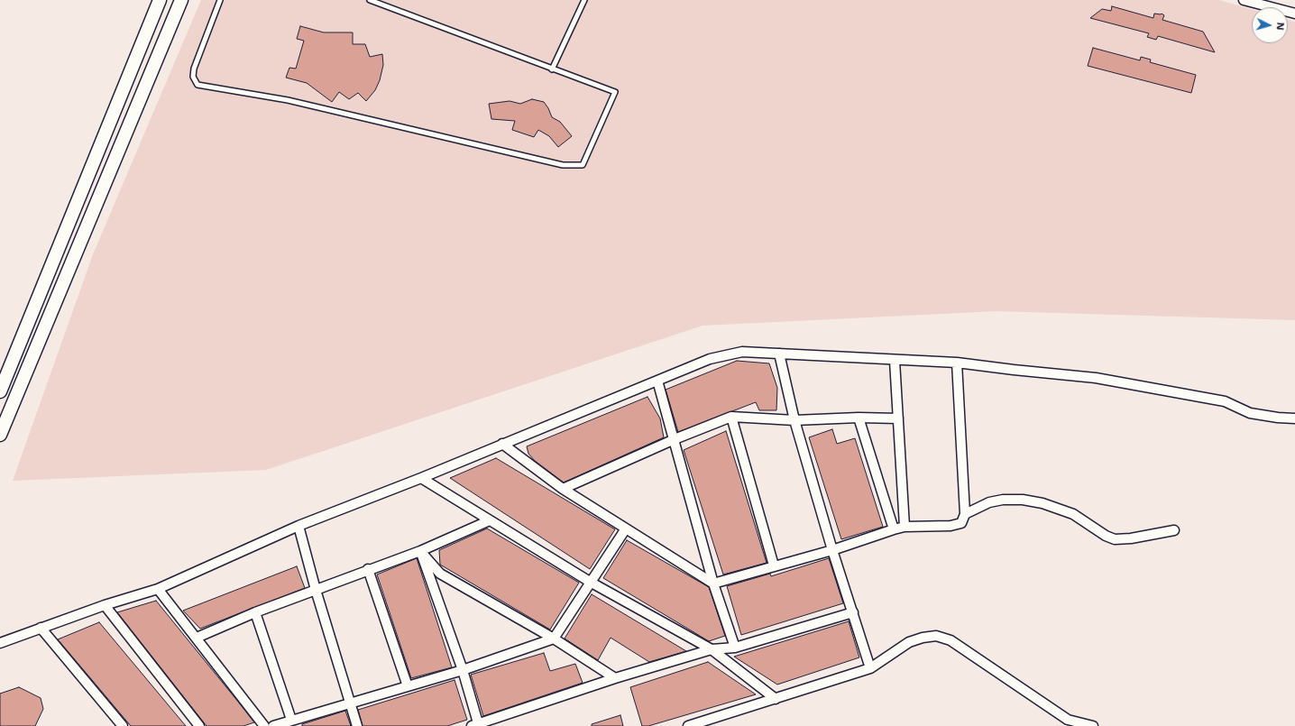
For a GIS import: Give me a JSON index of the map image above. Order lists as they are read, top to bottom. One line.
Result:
{"north":"right"}
